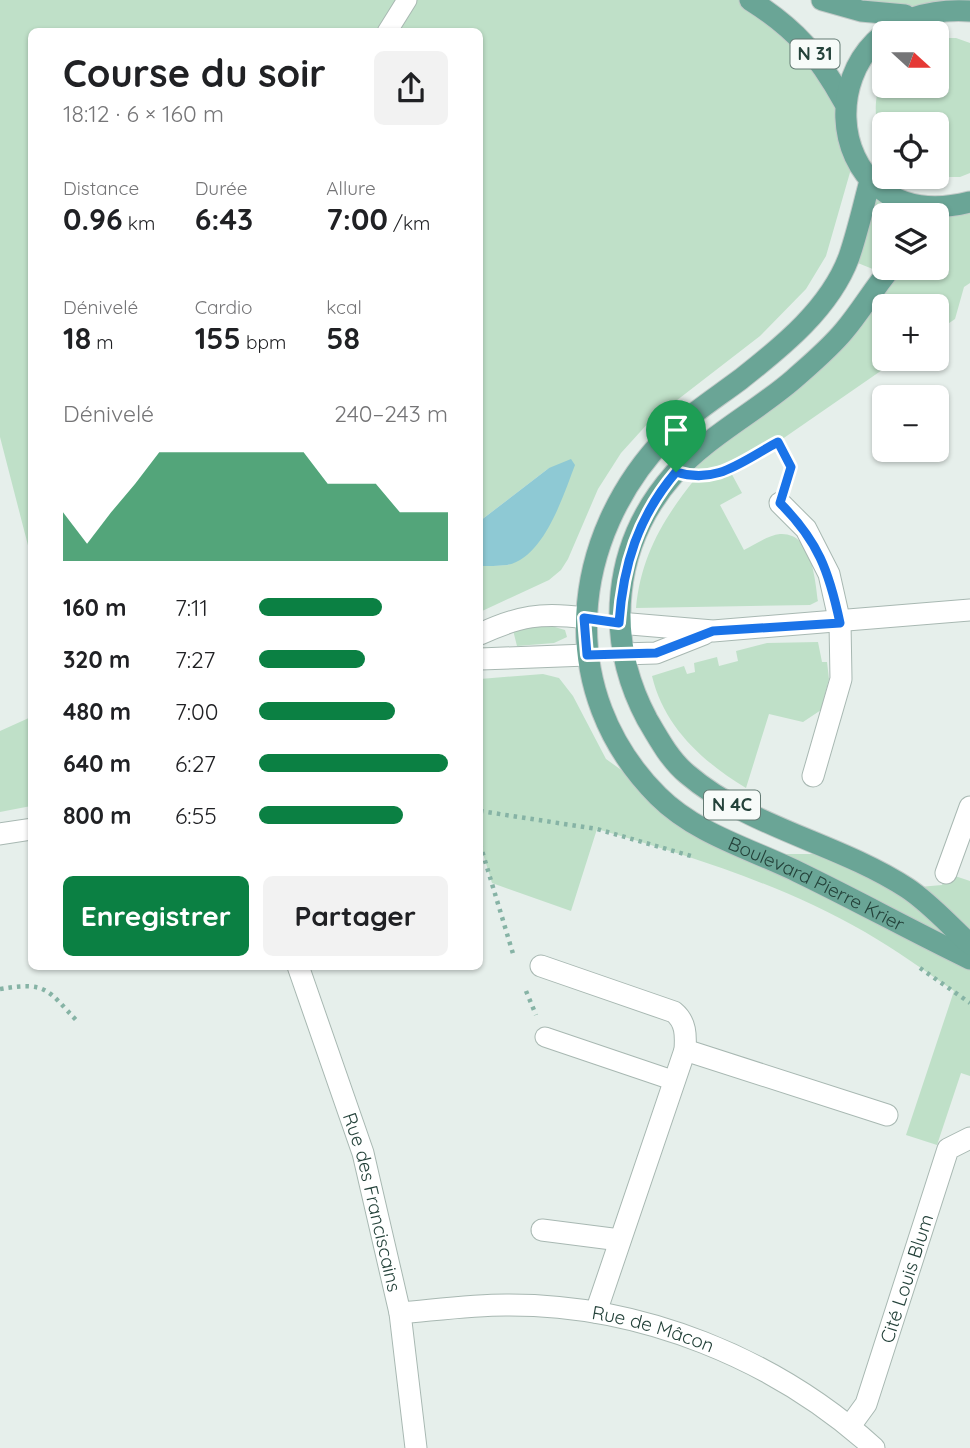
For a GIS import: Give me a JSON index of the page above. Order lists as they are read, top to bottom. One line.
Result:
{"streets":{"main road":["N 31","N 4C","Boulevard Pierre Krier"],"street":["Rue des Franciscains","Cité Louis Blum","Rue de Mâcon"]},"crossings":[["Rue des Franciscains","Rue de Mâcon"],["Cité Louis Blum","Rue de Mâcon"]],"north":"right","page":{"map_buttons":["+","−"],"heading":["Course du soir","18:12 · 6 × 160 m"],"stats":[["Distance","0.96 km"],["Durée","6:43"],["Allure","7:00 /km"],["Dénivelé","18 m"],["Cardio","155 bpm"],["kcal","58"]],"chart":["Dénivelé","240–243 m"],"list":[{"name":"160 m","note":"7:11"},{"name":"320 m","note":"7:27"},{"name":"480 m","note":"7:00"},{"name":"640 m","note":"6:27"},{"name":"800 m","note":"6:55"}],"buttons":["Enregistrer","Partager"]}}
